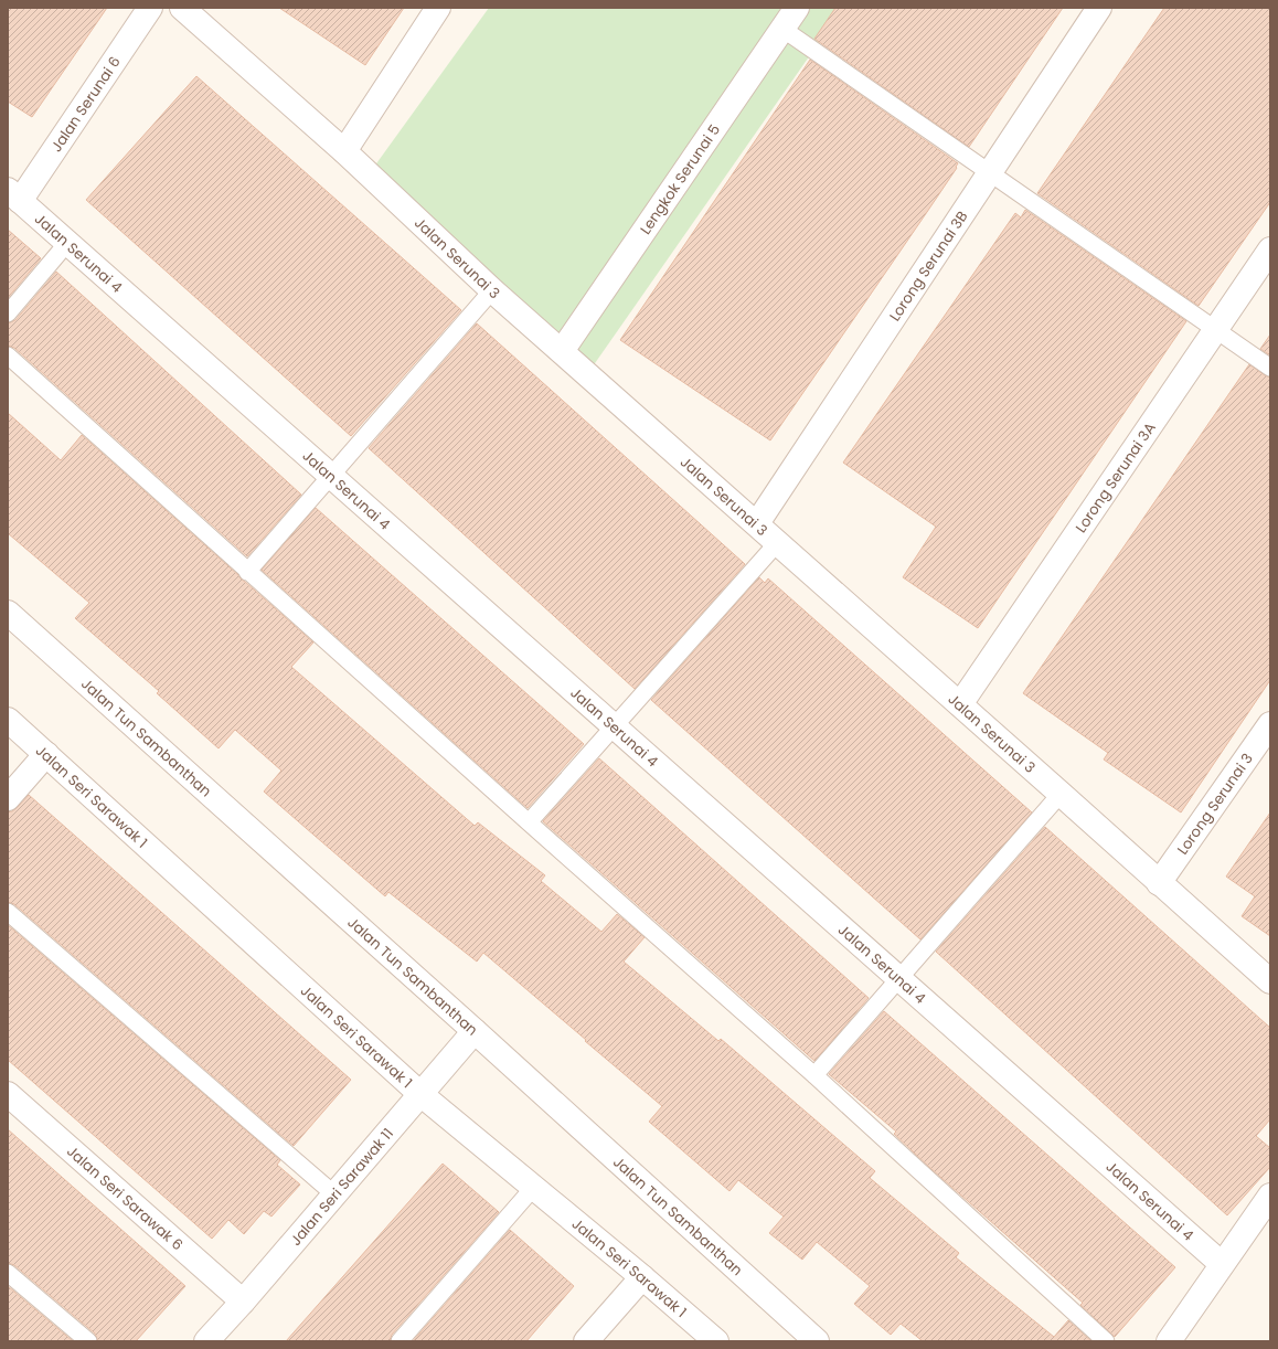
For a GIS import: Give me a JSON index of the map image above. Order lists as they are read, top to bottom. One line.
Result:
{"streets":{"street":["Jalan Serunai 6","Lengkok Serunai 5","Jalan Serunai 4","Jalan Serunai 3","Lorong Serunai 3B","Lorong Serunai 3A","Jalan Tun Sambanthan","Jalan Seri Sarawak 1","Lorong Serunai 3","Jalan Seri Sarawak 11","Jalan Seri Sarawak 6"]},"crossings":[["Jalan Serunai 6","Jalan Serunai 4"],["Lengkok Serunai 5","Jalan Serunai 3"],["Jalan Serunai 3","Lorong Serunai 3B"],["Jalan Serunai 3","Lorong Serunai 3A"],["Jalan Serunai 3","Lorong Serunai 3"],["Jalan Tun Sambanthan","Jalan Seri Sarawak 11"],["Jalan Seri Sarawak 1","Jalan Seri Sarawak 11"],["Jalan Seri Sarawak 11","Jalan Seri Sarawak 6"]]}
